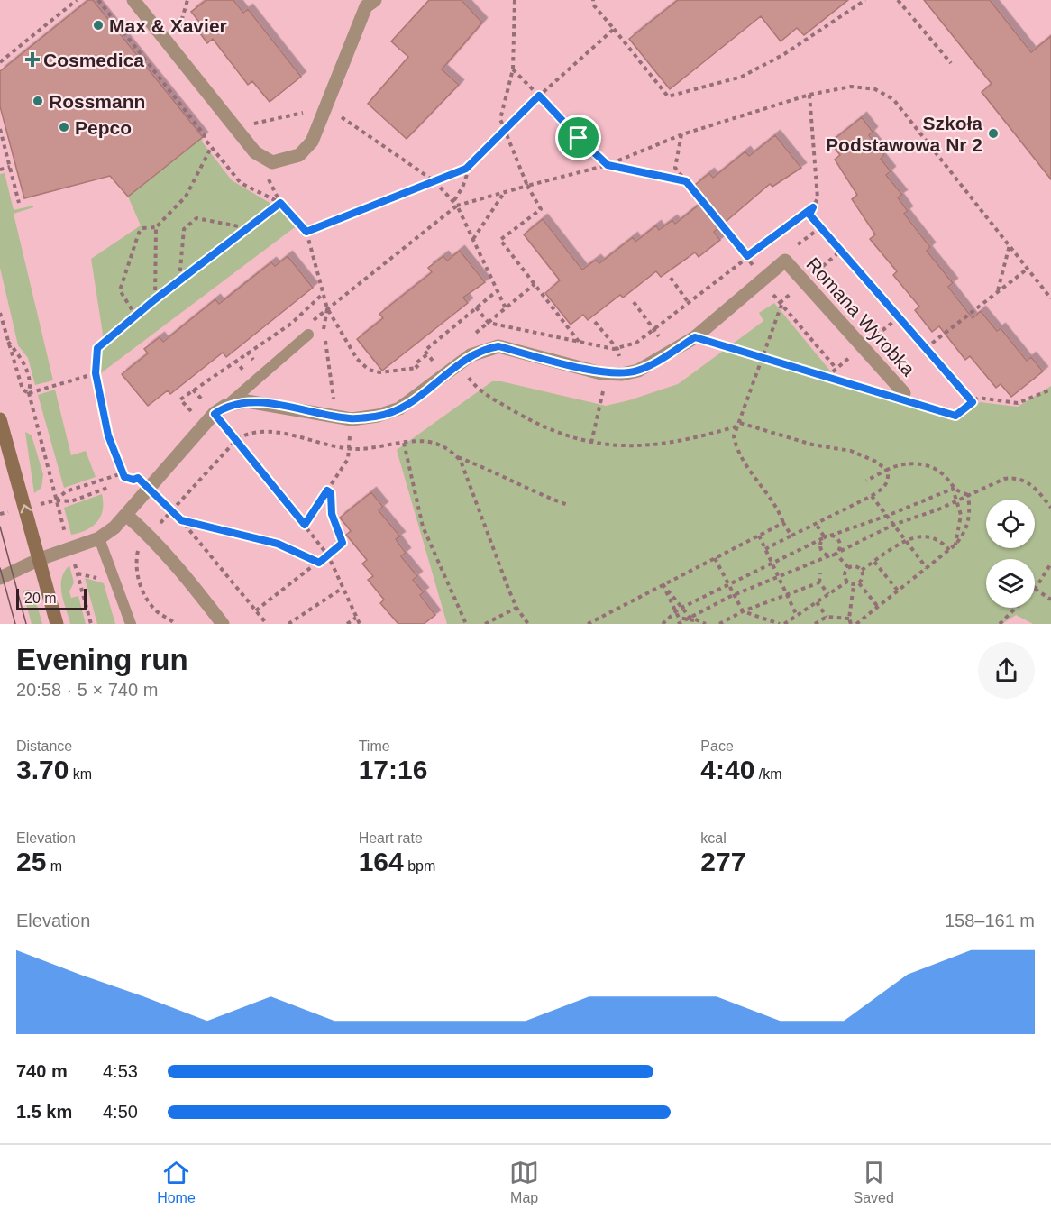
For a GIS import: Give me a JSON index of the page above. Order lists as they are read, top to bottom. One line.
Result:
{"streets":{"street":["Romana Wyrobka"]},"places":{"other":["Max & Xavier","Rossmann","Pepco","Szkoła Podstawowa Nr 2"],"health":["Cosmedica"]},"scale_bar":"20 m","page":{"scale":"20 m","heading":["Evening run","20:58 · 5 × 740 m"],"stats":[["Distance","3.70 km"],["Time","17:16"],["Pace","4:40 /km"],["Elevation","25 m"],["Heart rate","164 bpm"],["kcal","277"]],"chart":["Elevation","158–161 m"],"list":[{"name":"740 m","note":"4:53"},{"name":"1.5 km","note":"4:50"}],"tabs":["Home","Map","Saved"]}}
